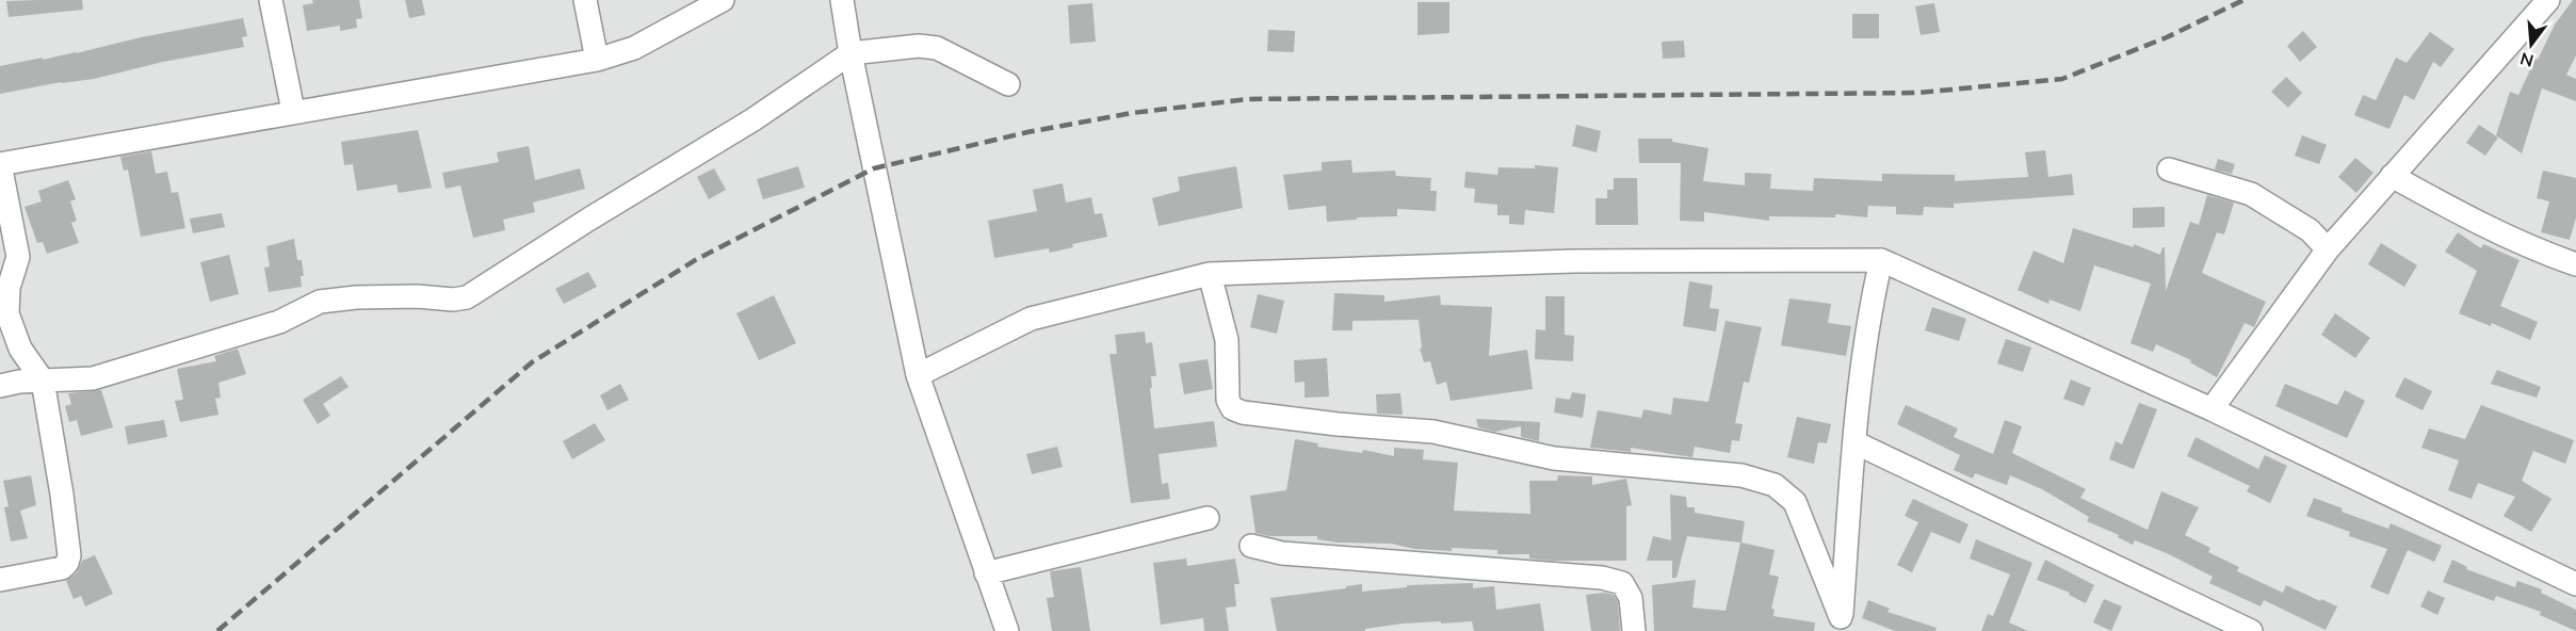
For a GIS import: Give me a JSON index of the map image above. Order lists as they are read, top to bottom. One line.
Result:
{"north":"bottom"}
